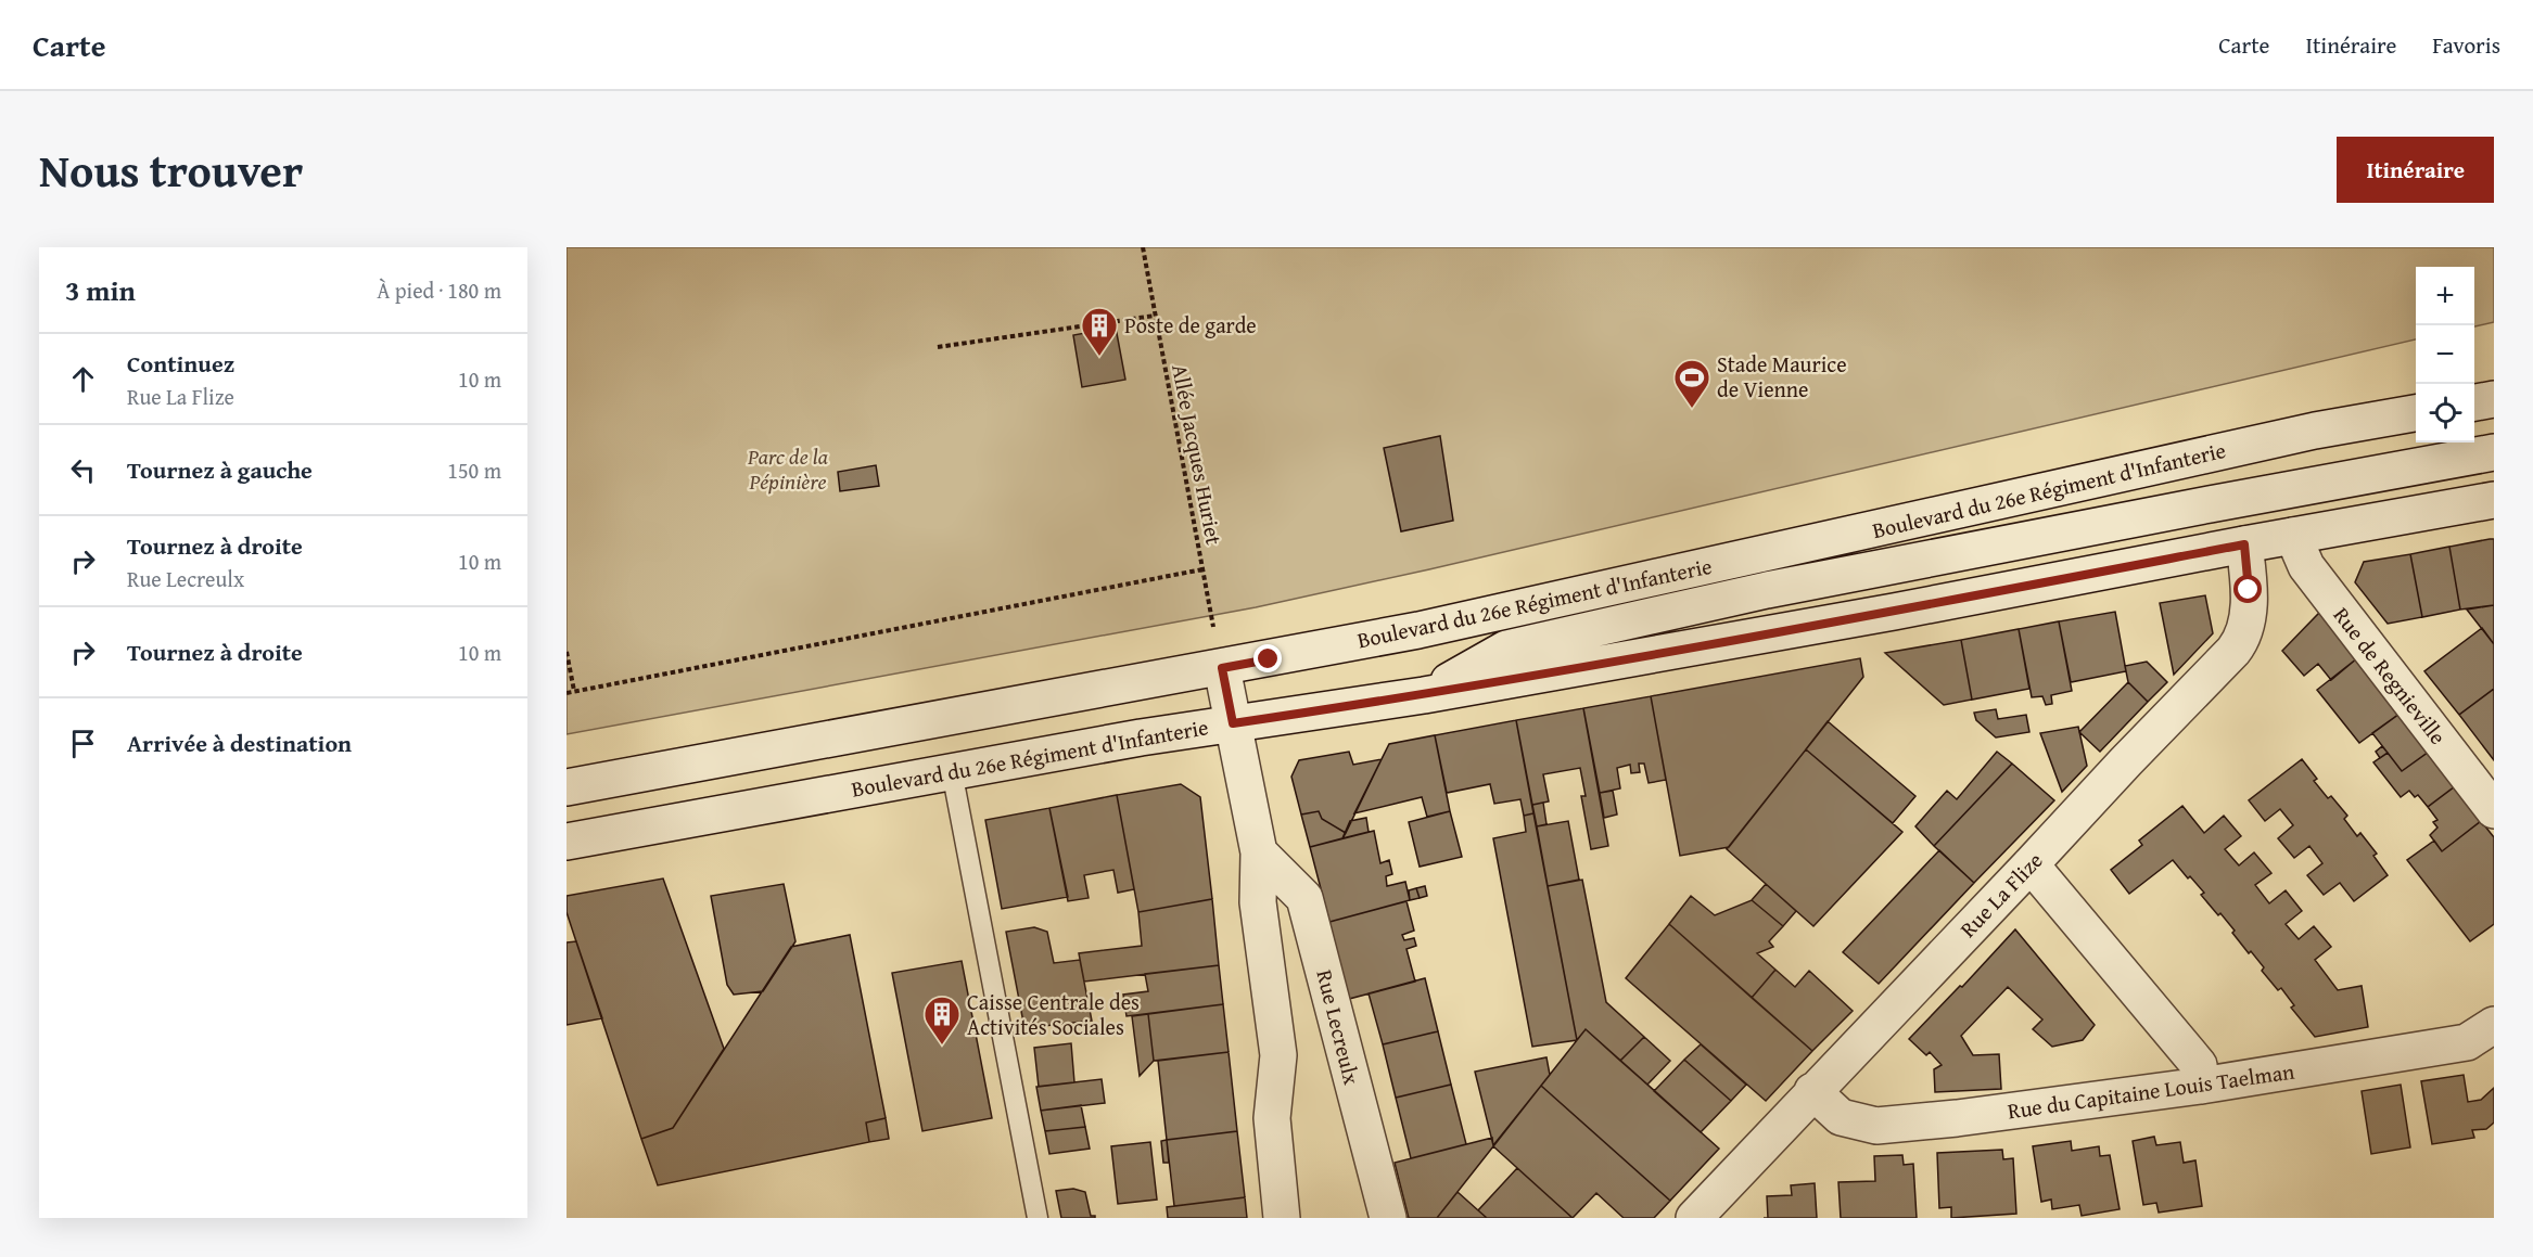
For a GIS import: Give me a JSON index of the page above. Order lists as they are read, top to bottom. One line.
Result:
{"streets":{"main road":["Boulevard du 26e Régiment d'Infanterie","Rue de Regnieville","Rue La Flize","Rue Lecreulx","Rue du Capitaine Louis Taelman"],"path":["Allée Jacques Huriet"]},"crossings":[["Allée Jacques Huriet","Boulevard du 26e Régiment d'Infanterie"],["Boulevard du 26e Régiment d'Infanterie","Rue de Regnieville"],["Boulevard du 26e Régiment d'Infanterie","Rue La Flize"],["Rue La Flize","Rue du Capitaine Louis Taelman"]],"parks":["Parc de la Pépinière"],"places":{"building":["Poste de garde","Caisse Centrale des Activités Sociales"],"sports":["Stade Maurice de Vienne"]},"page":{"header":"Carte","nav":["Carte","Itinéraire","Favoris"],"title":"Nous trouver","buttons":"Itinéraire","heading":["3 min","À pied · 180 m"],"map_buttons":["+","−"],"list":[["Continuez","Rue La Flize","10 m"],["Tournez à gauche","150 m"],["Tournez à droite","Rue Lecreulx","10 m"],["Tournez à droite","10 m"],"Arrivée à destination"]}}
